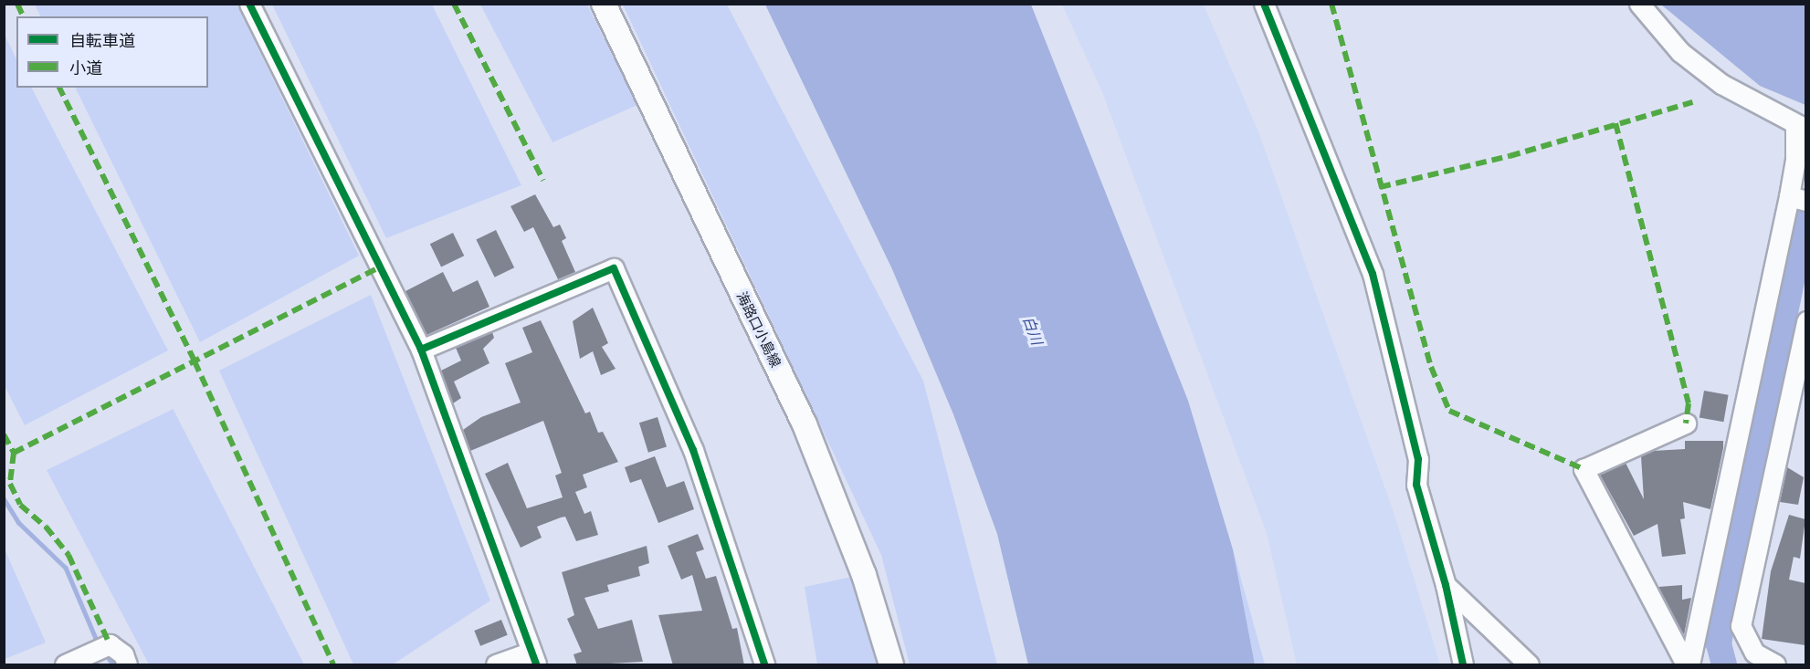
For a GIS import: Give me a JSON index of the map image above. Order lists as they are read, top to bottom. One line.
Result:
{"streets":{"main road":["海路口小島線"]},"water":["白川"],"legend":["自転車道","小道"]}
